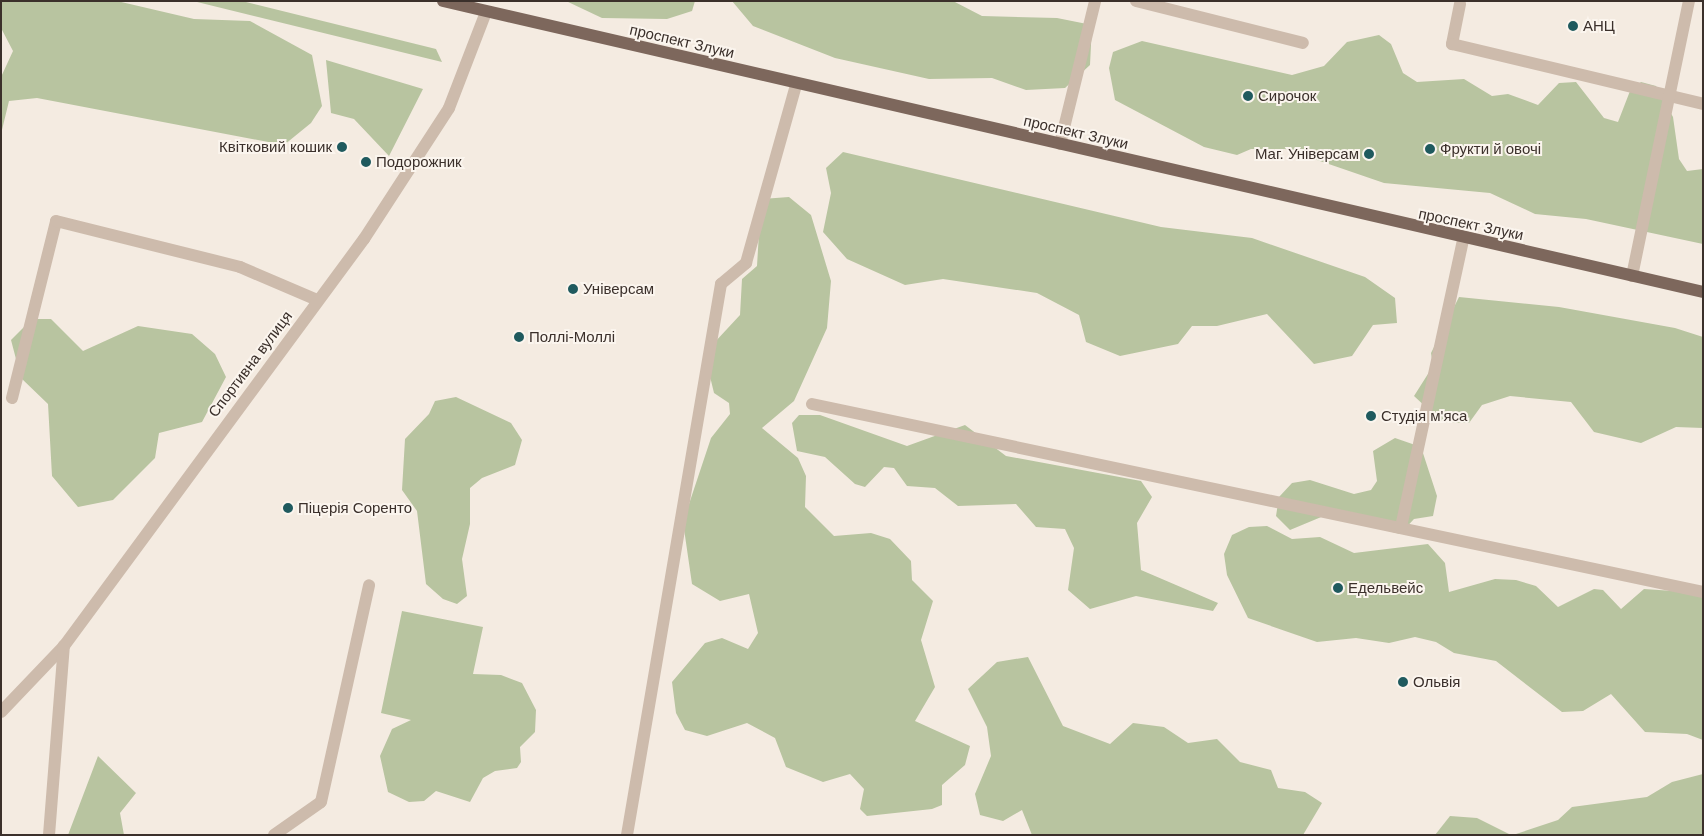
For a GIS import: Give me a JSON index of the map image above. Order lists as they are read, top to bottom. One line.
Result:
{"streets":{"main road":["проспект Злуки"],"street":["Спортивна вулиця"]},"crossings":[["проспект Злуки","Спортивна вулиця"]],"places":["АНЦ","Сирочок","Квітковий кошик","Фрукти й овочі","Маг. Універсам","Подорожник","Універсам","Поллі-Моллі","Студія м'яса","Піцерія Соренто","Едельвейс","Ольвія"]}
